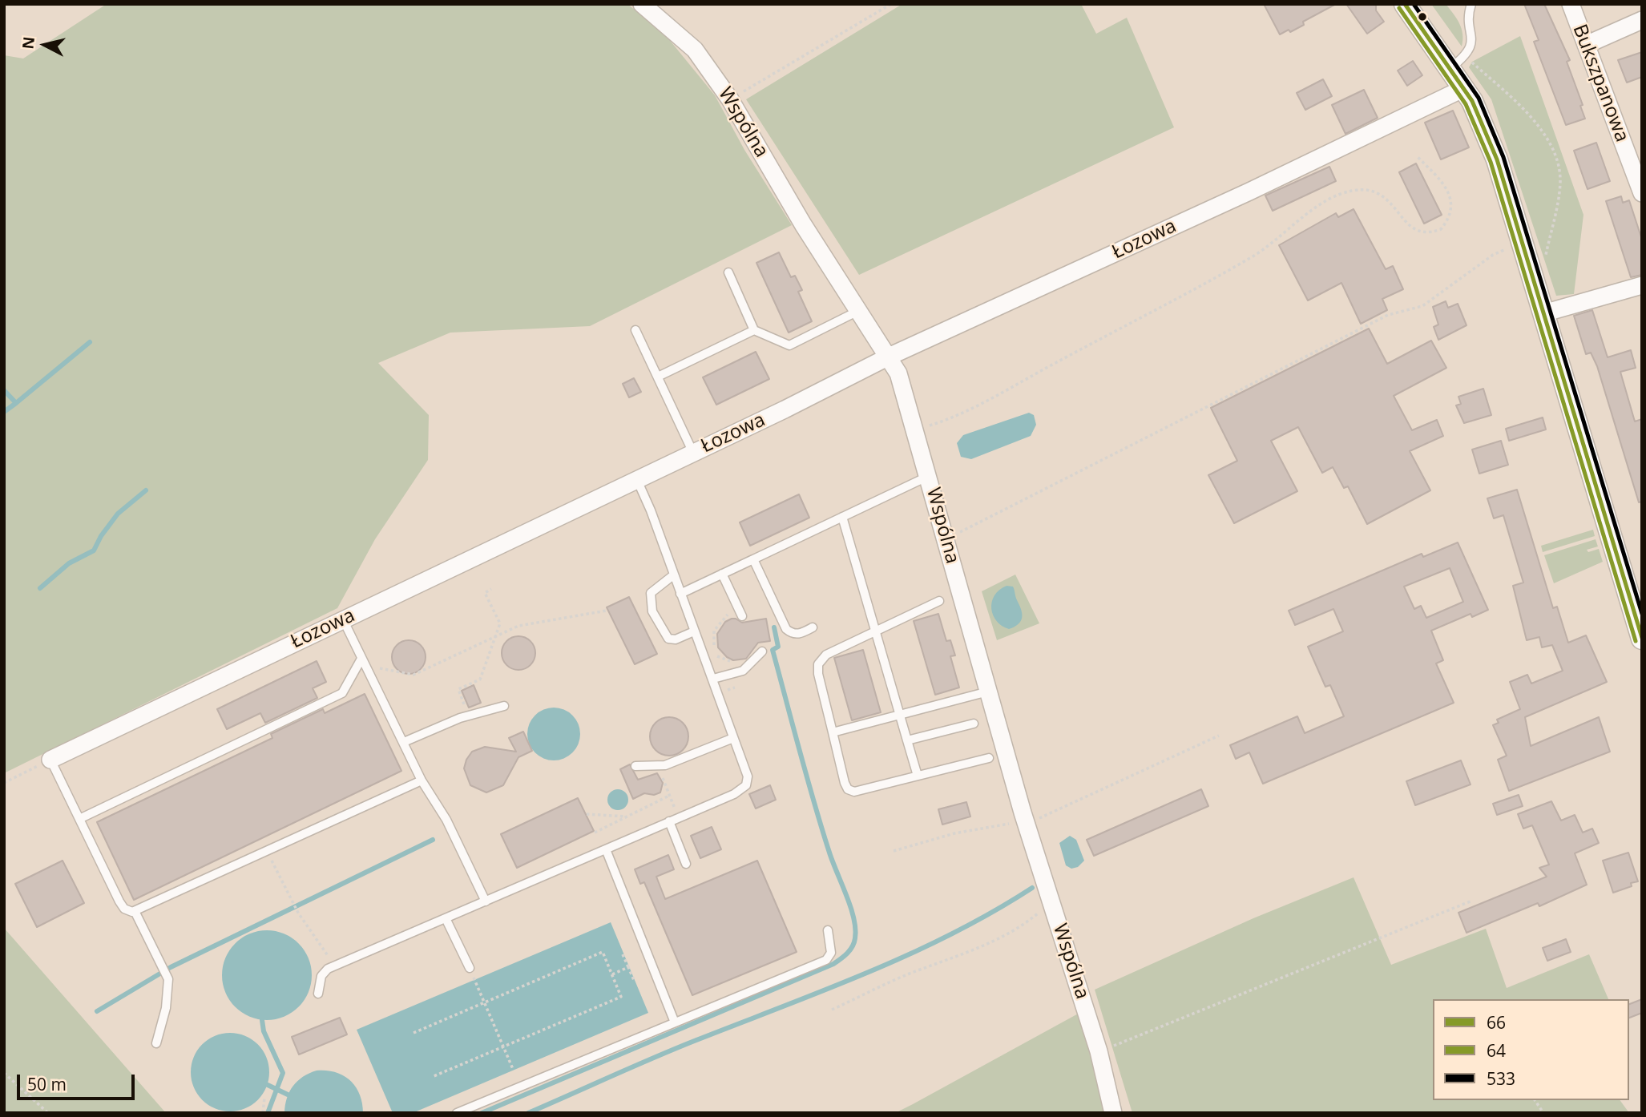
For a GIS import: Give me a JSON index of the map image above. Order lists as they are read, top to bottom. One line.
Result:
{"streets":{"street":["Bukszpanowa","Wspólna","Łozowa"]},"crossings":[["Wspólna","Łozowa"]],"lines":["transit line 66","transit line 533","transit line 64"],"legend":["66","64","533"],"scale_bar":"50 m","north":"left"}
